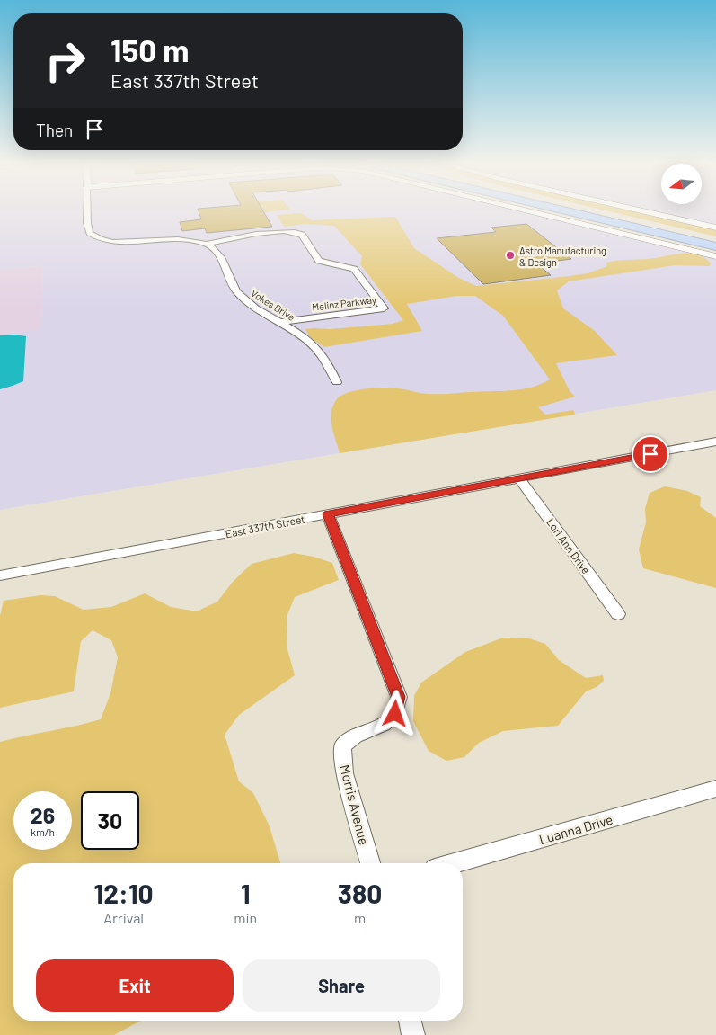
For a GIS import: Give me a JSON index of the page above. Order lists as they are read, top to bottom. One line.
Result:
{"streets":{"street":["Melinz Parkway","Vokes Drive","East 337th Street","Lori Ann Drive","Morris Avenue","Luanna Drive"]},"crossings":[["Melinz Parkway","Vokes Drive"],["East 337th Street","Lori Ann Drive"],["East 337th Street","Morris Avenue"]],"places":["Astro Manufacturing & Design"],"north":"left","page":{"turn":["150 m","East 337th Street"],"then":"Then","speed":"26 km/h","limit":"30","eta":["12:10","Arrival","1","min","380","m"],"buttons":["Exit","Share"]}}
